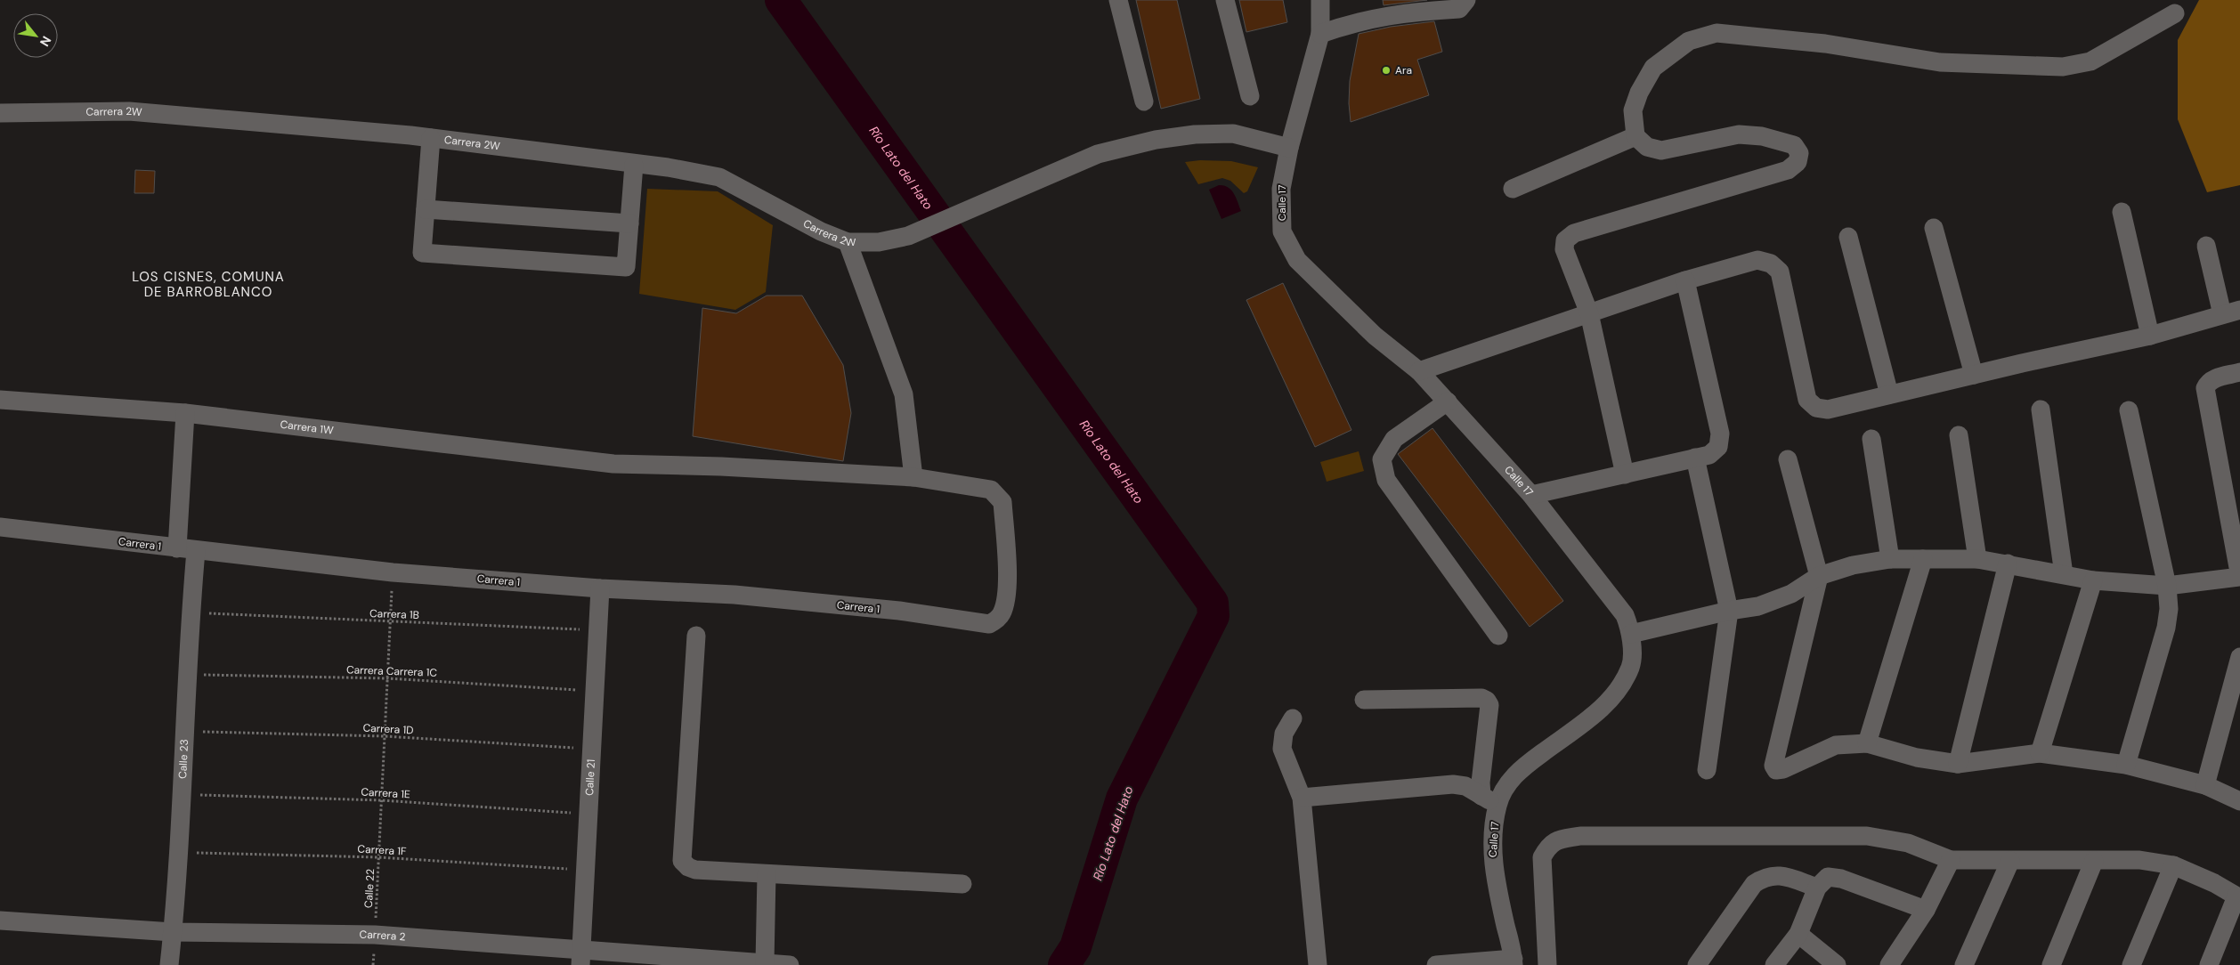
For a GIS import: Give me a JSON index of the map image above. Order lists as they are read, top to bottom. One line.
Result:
{"streets":{"street":["Carrera 2W","Calle 17","Carrera 1W","Carrera 1","Calle 23","Calle 21","Carrera 2"],"path":["Carrera 1B","Carrera Carrera 1C","Carrera 1D","Carrera 1E","Carrera 1F","Calle 22"]},"crossings":[["Carrera 2W","Calle 17"],["Carrera 1W","Carrera 1"],["Carrera 1","Calle 23"],["Carrera 1","Calle 21"],["Carrera 1","Calle 22"],["Carrera 1B","Calle 23"],["Carrera 1B","Calle 21"],["Carrera 1B","Calle 22"],["Carrera Carrera 1C","Calle 23"],["Carrera Carrera 1C","Calle 21"],["Carrera Carrera 1C","Calle 22"],["Carrera 1D","Calle 23"],["Carrera 1D","Calle 21"],["Carrera 1D","Calle 22"],["Calle 23","Carrera 1E"],["Calle 23","Carrera 1F"],["Calle 23","Carrera 2"],["Calle 21","Carrera 1E"],["Calle 21","Carrera 1F"],["Calle 21","Carrera 2"],["Carrera 1E","Calle 22"],["Carrera 1F","Calle 22"],["Calle 22","Carrera 2"]],"districts":["LOS CISNES, COMUNA DE BARROBLANCO"],"water":["Río Lato del Hato"],"places":["Ara"],"north":"bottom right"}
